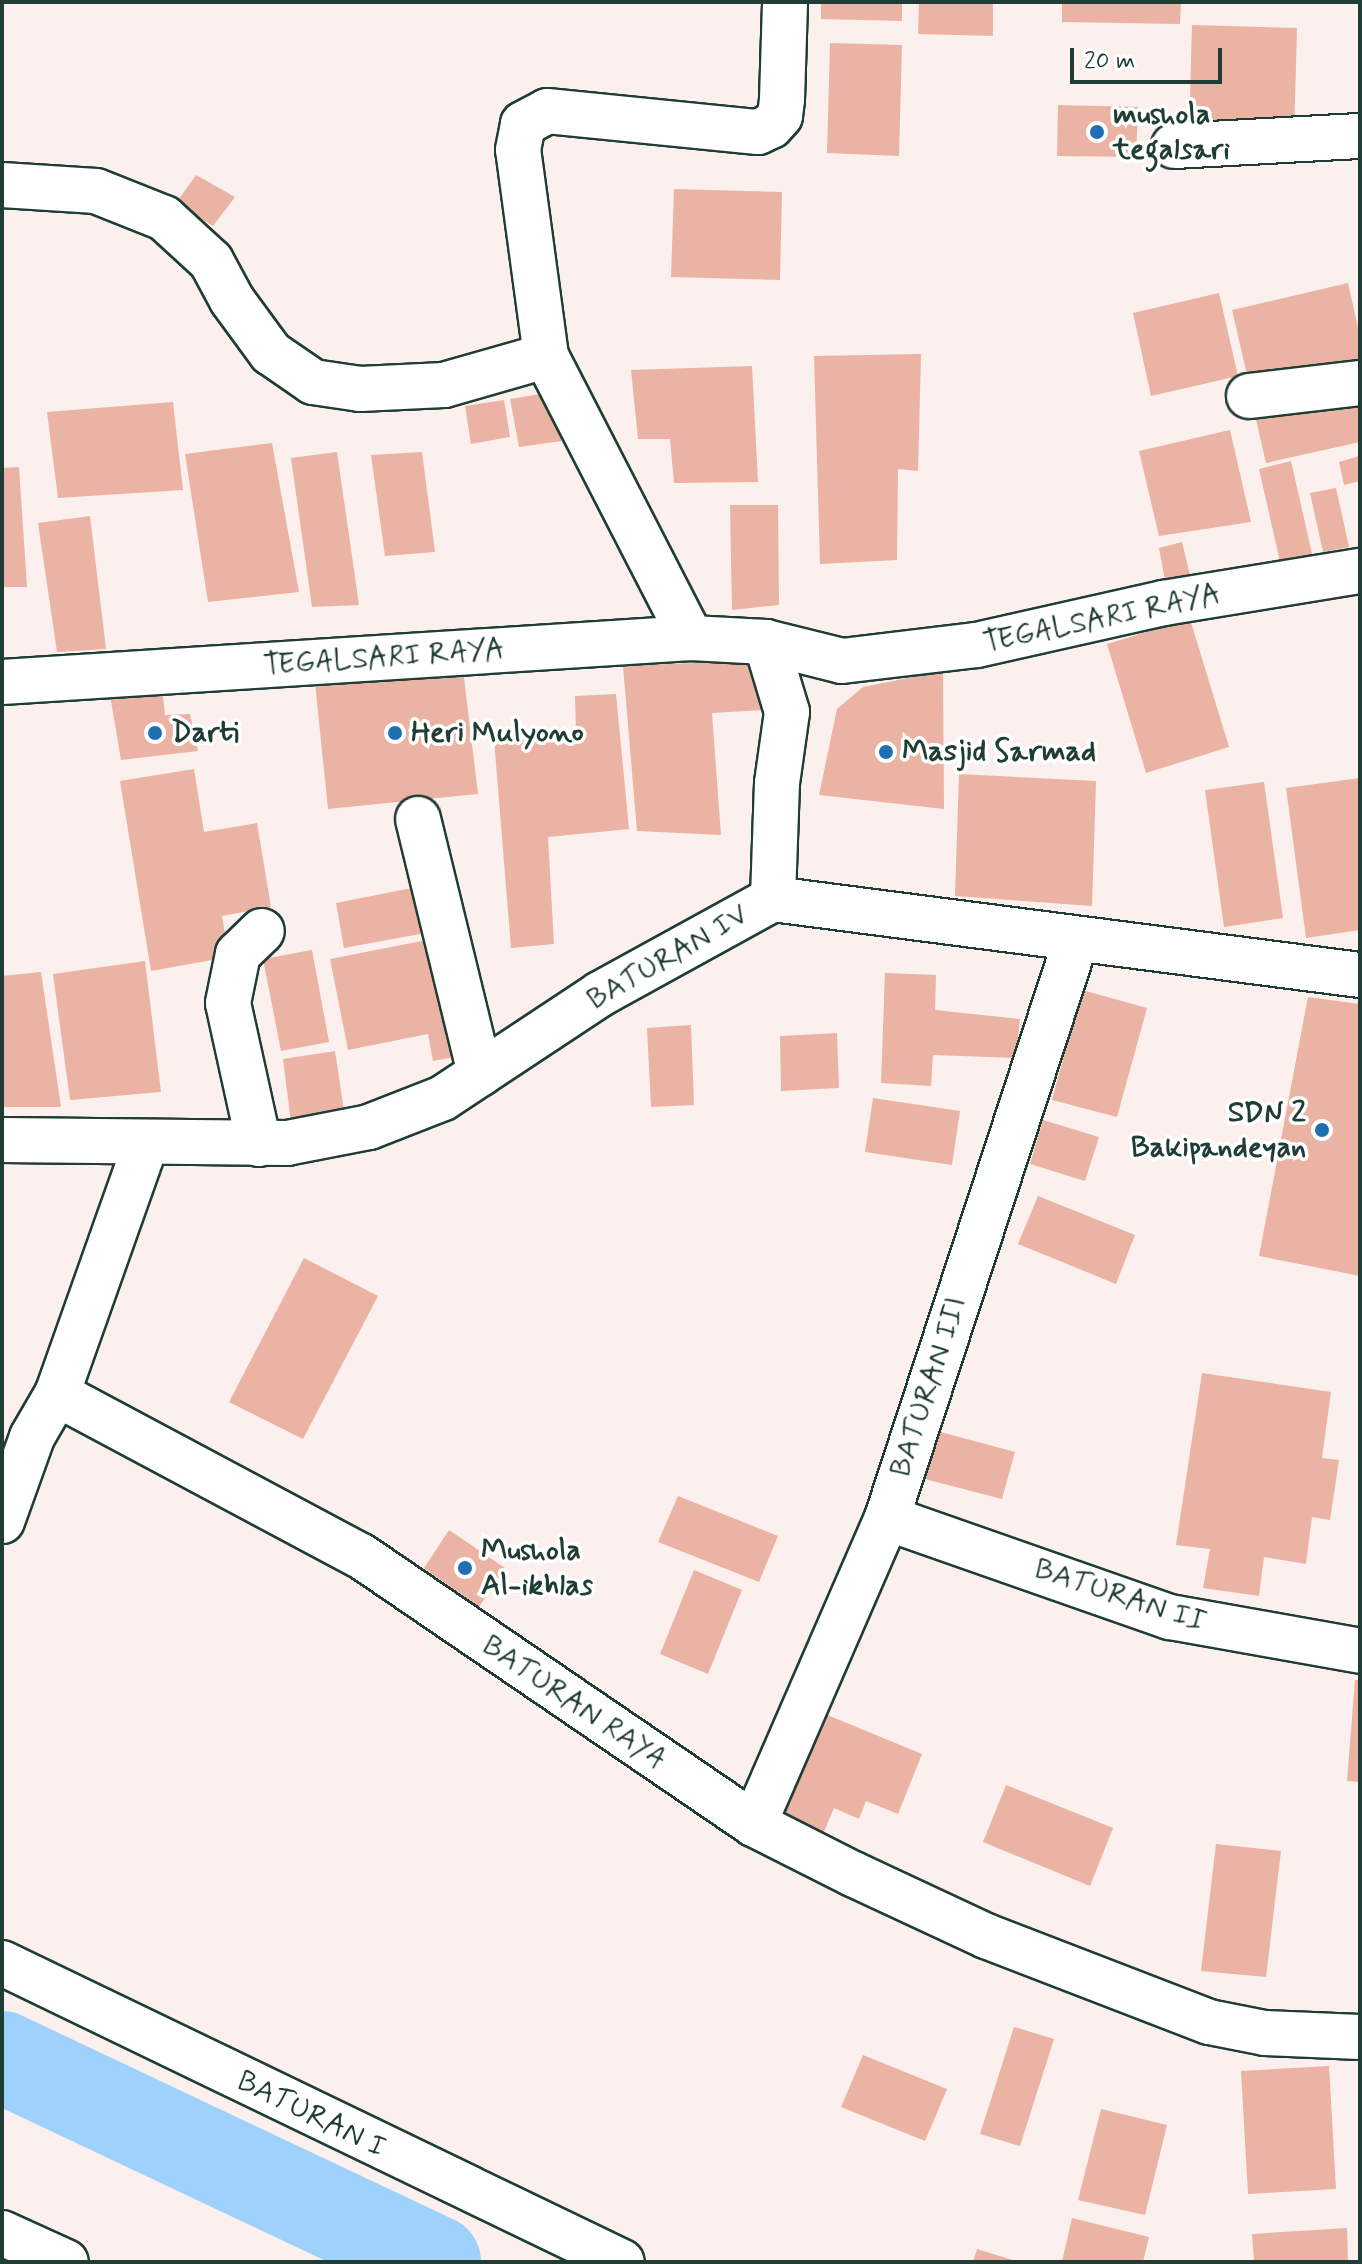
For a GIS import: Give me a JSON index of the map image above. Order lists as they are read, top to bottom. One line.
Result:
{"streets":{"street":["TEGALSARI RAYA","BATURAN IV","BATURAN III","BATURAN II","BATURAN RAYA","BATURAN I"]},"crossings":[["BATURAN IV","BATURAN III"],["BATURAN III","BATURAN II"],["BATURAN III","BATURAN RAYA"]],"places":["mushola tegalsari","Darti","Heri Mulyono","Masjid Sarmad","SDN 2 Bakipandeyan","Mushola Al-ikhlas"],"scale_bar":"20 m"}
